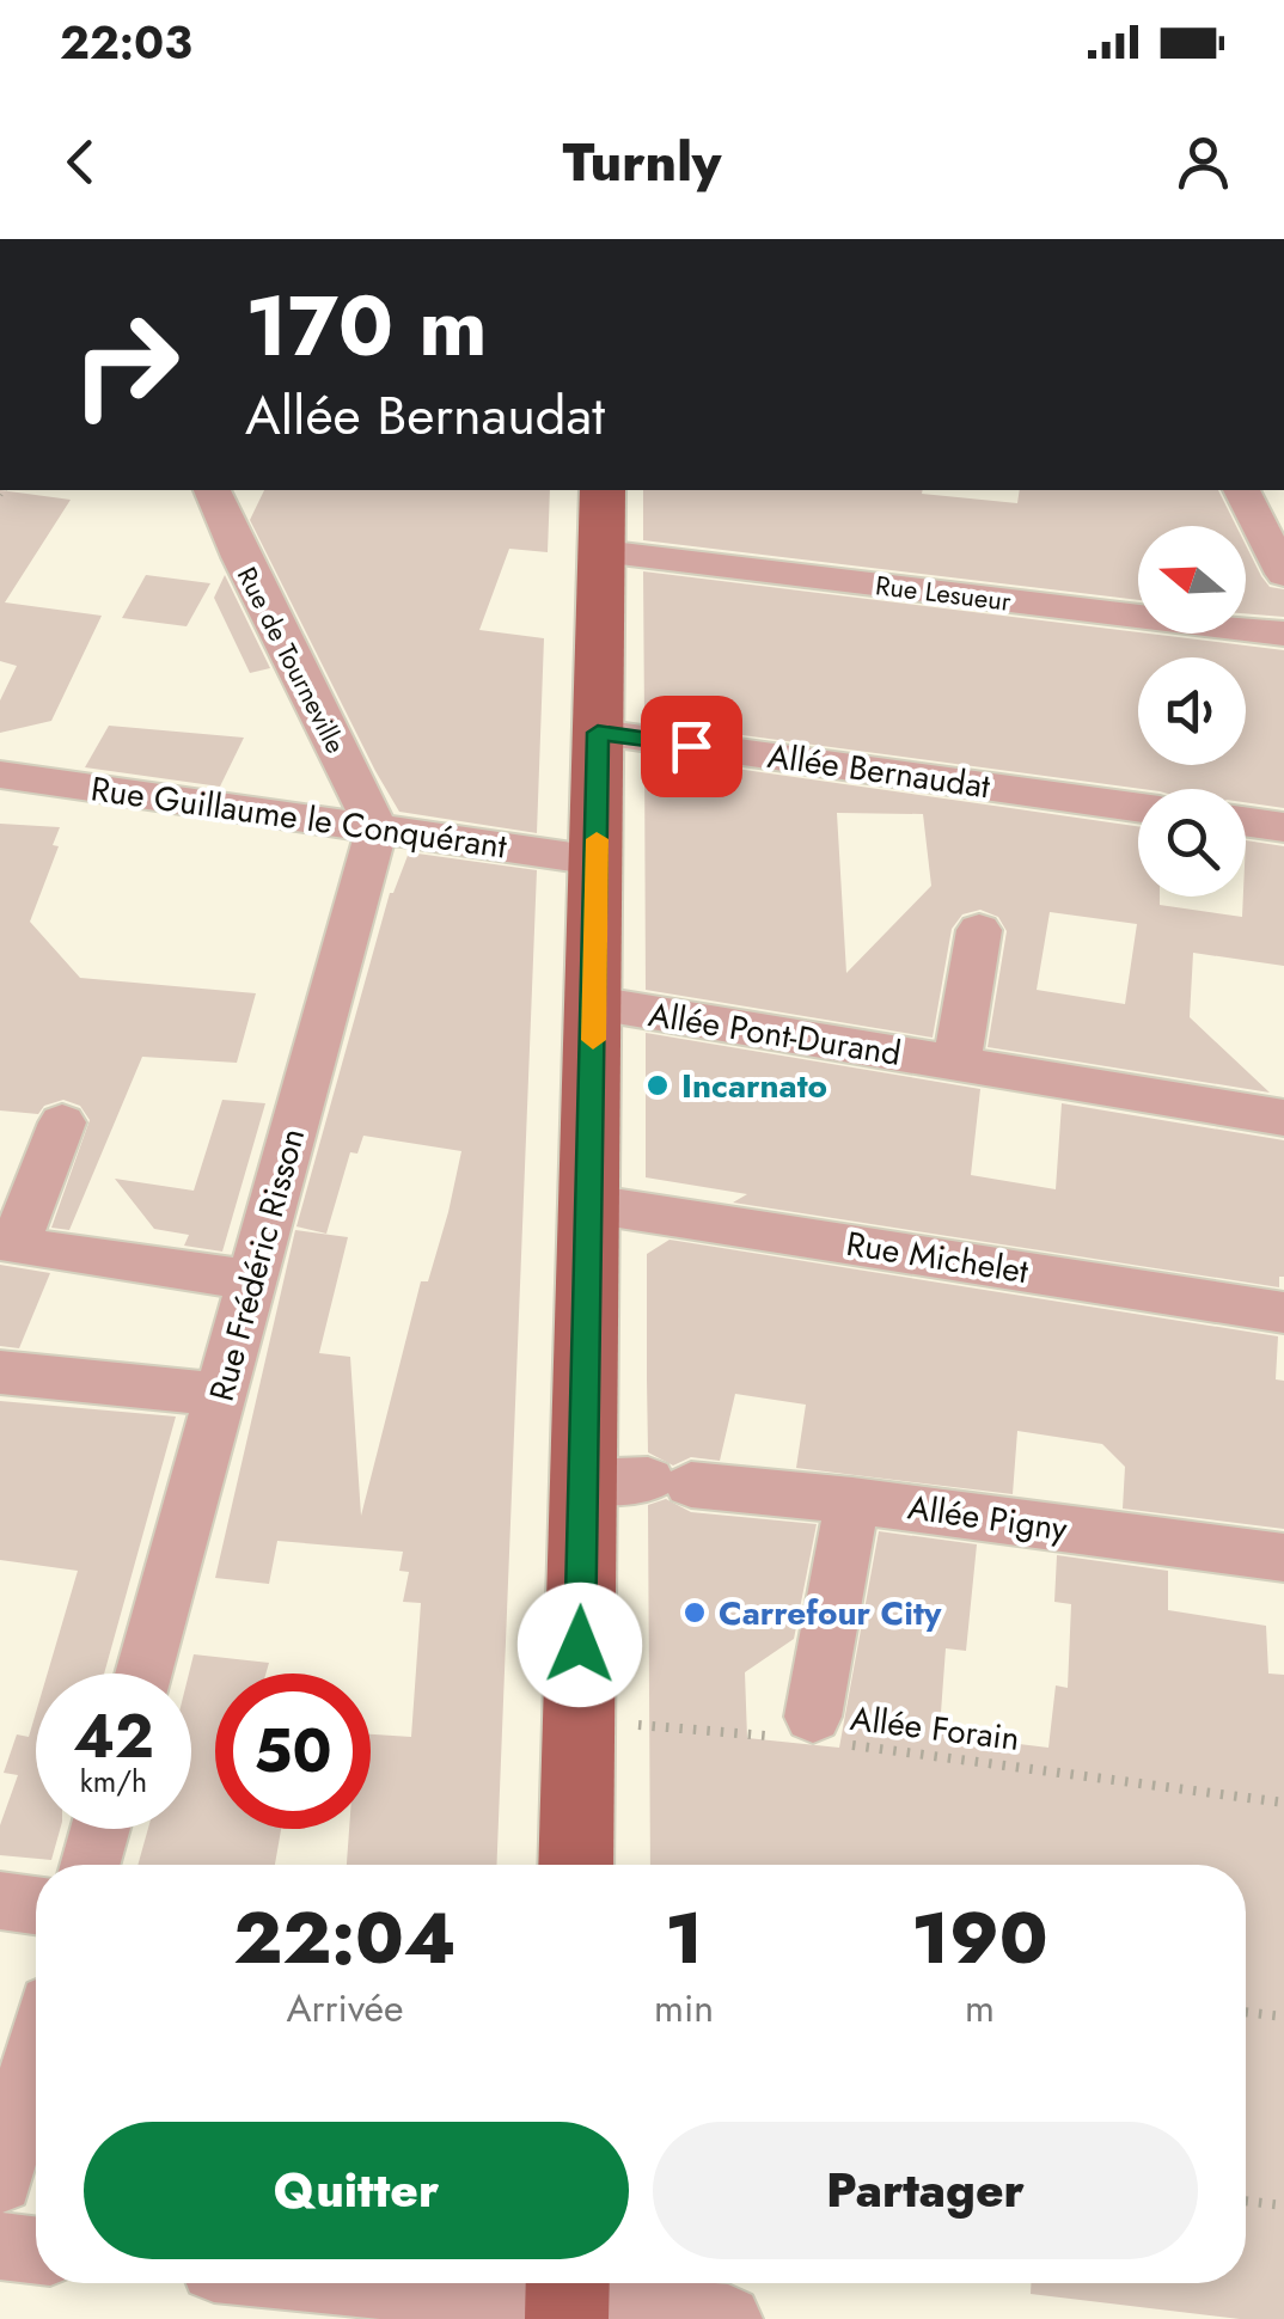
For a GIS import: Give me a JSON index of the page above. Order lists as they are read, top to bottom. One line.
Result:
{"streets":{"street":["Rue Lesueur","Rue de Tourneville","Allée Bernaudat","Rue Guillaume le Conquérant","Allée Pont-Durand","Rue Michelet","Rue Frédéric Risson","Allée Pigny"],"path":["Allée Forain"]},"crossings":[["Rue de Tourneville","Rue Guillaume le Conquérant"],["Rue de Tourneville","Rue Frédéric Risson"],["Rue Guillaume le Conquérant","Rue Frédéric Risson"]],"places":["Incarnato","Carrefour City"],"north":"left","page":{"status":"22:03","header":"Turnly","turn":["170 m","Allée Bernaudat"],"speed":"42 km/h","limit":"50","eta":["22:04","Arrivée","1","min","190","m"],"buttons":["Quitter","Partager"]}}
